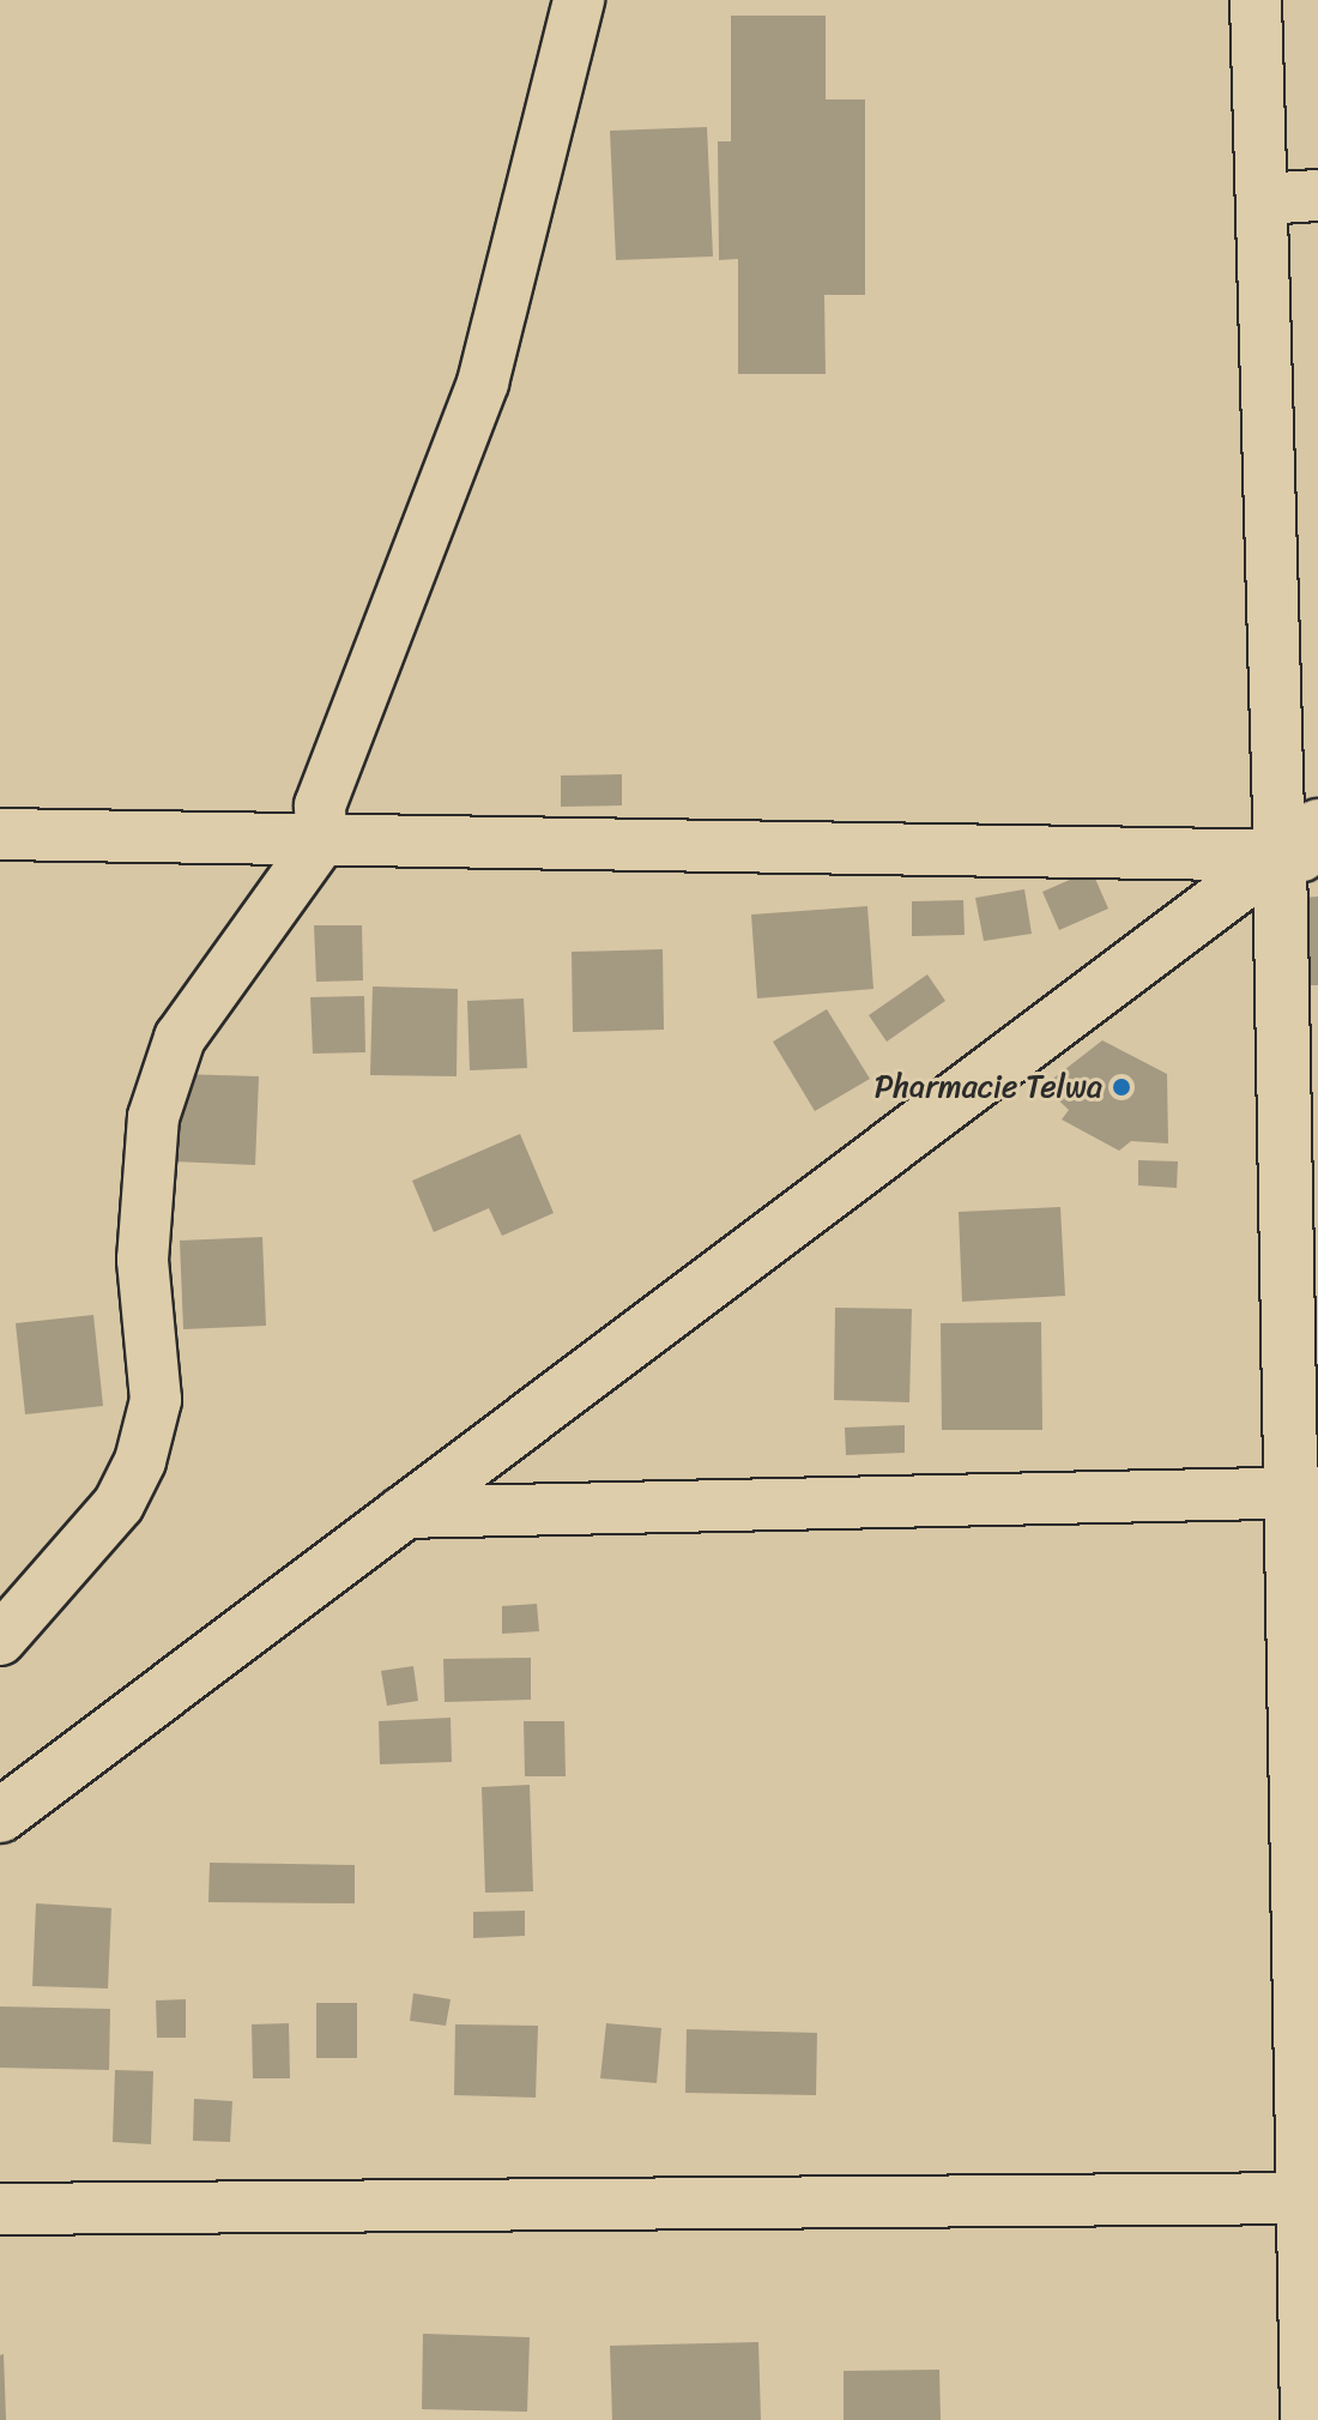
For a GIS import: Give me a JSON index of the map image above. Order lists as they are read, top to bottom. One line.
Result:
{"places":["Pharmacie Telwa"]}
